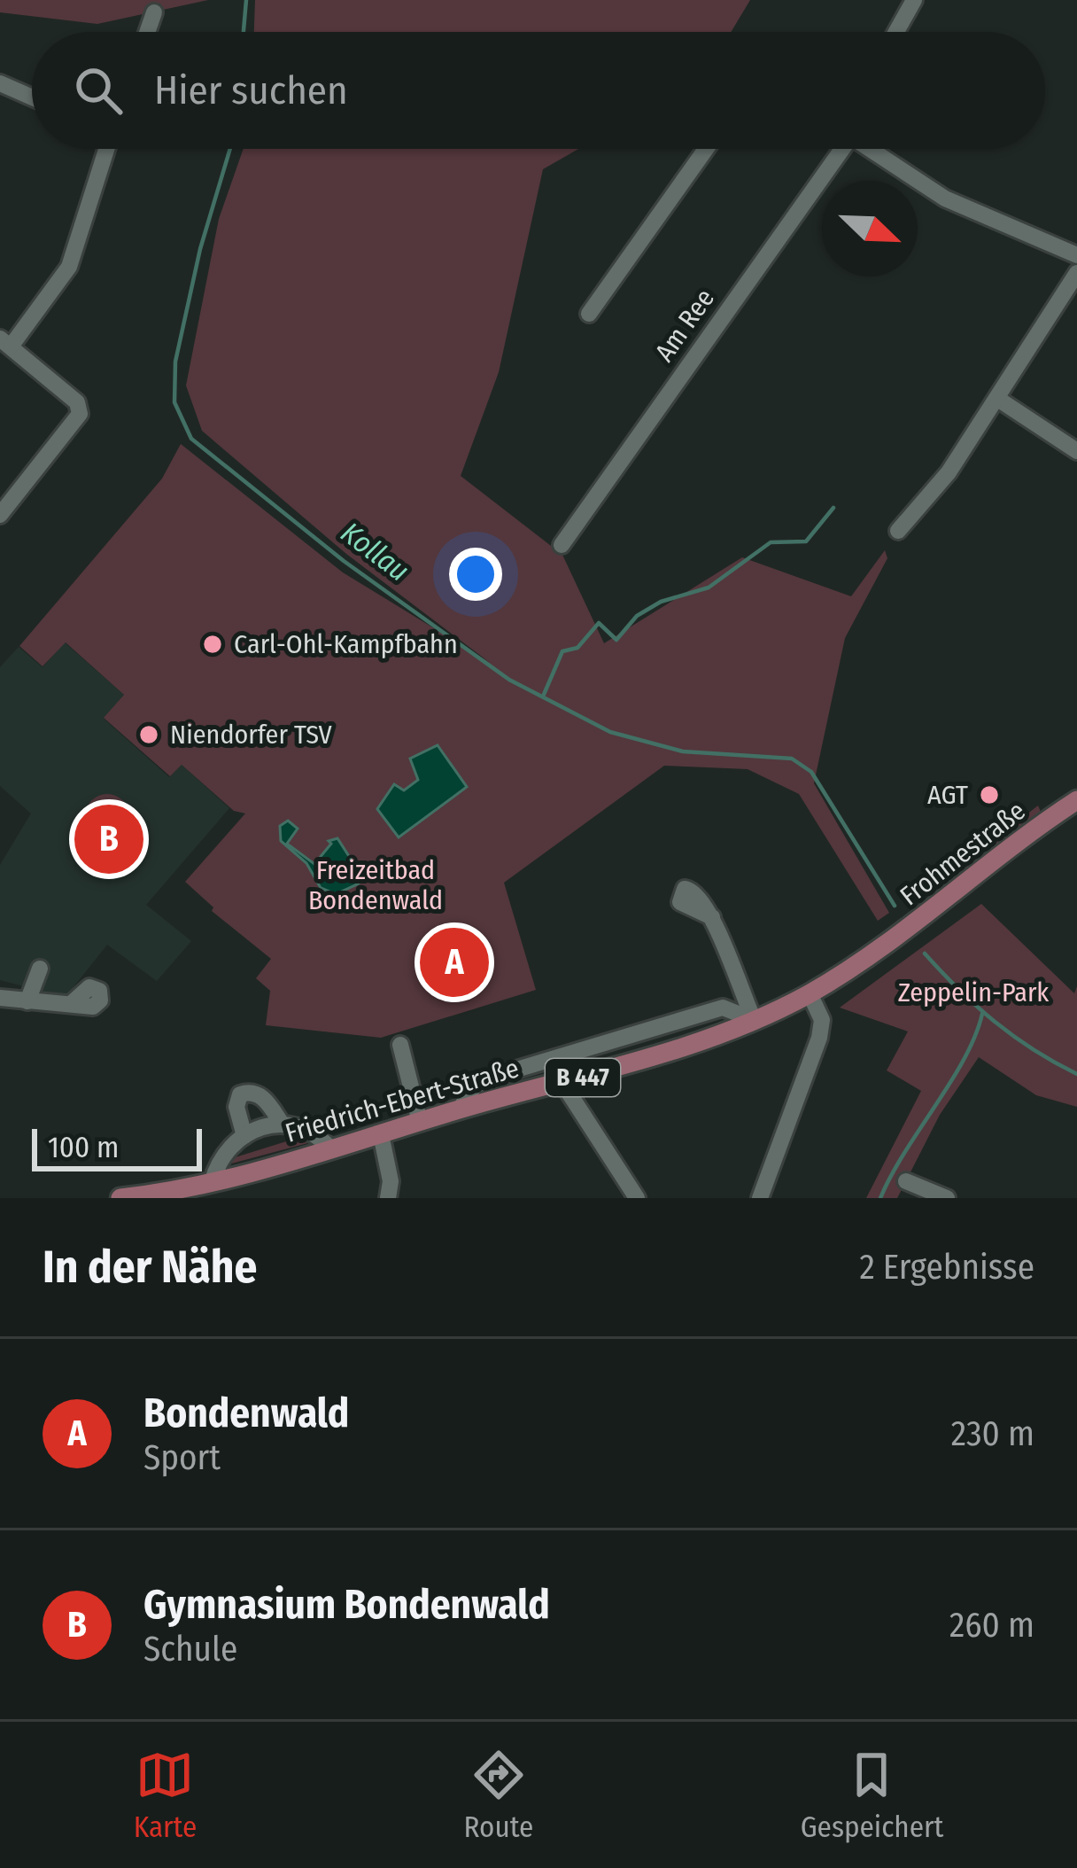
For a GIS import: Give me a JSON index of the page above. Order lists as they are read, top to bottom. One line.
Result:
{"streets":{"main road":["Frohmestraße","B 447","Friedrich-Ebert-Straße"],"street":["Am Ree"]},"crossings":[["Frohmestraße","Friedrich-Ebert-Straße"]],"water":["Kollau"],"parks":["Freizeitbad Bondenwald","Zeppelin-Park"],"places":["Carl-Ohl-Kampfbahn","Niendorfer TSV","AGT"],"scale_bar":"100 m","north":"bottom right","page":{"search":"Hier suchen","pins":["B","A"],"scale":"100 m","heading":["In der Nähe","2 Ergebnisse"],"list":[{"mark":"A","name":"Bondenwald","note":"Sport","value":"230 m"},{"mark":"B","name":"Gymnasium Bondenwald","note":"Schule","value":"260 m"}],"nav":["Karte","Route","Gespeichert"]}}
